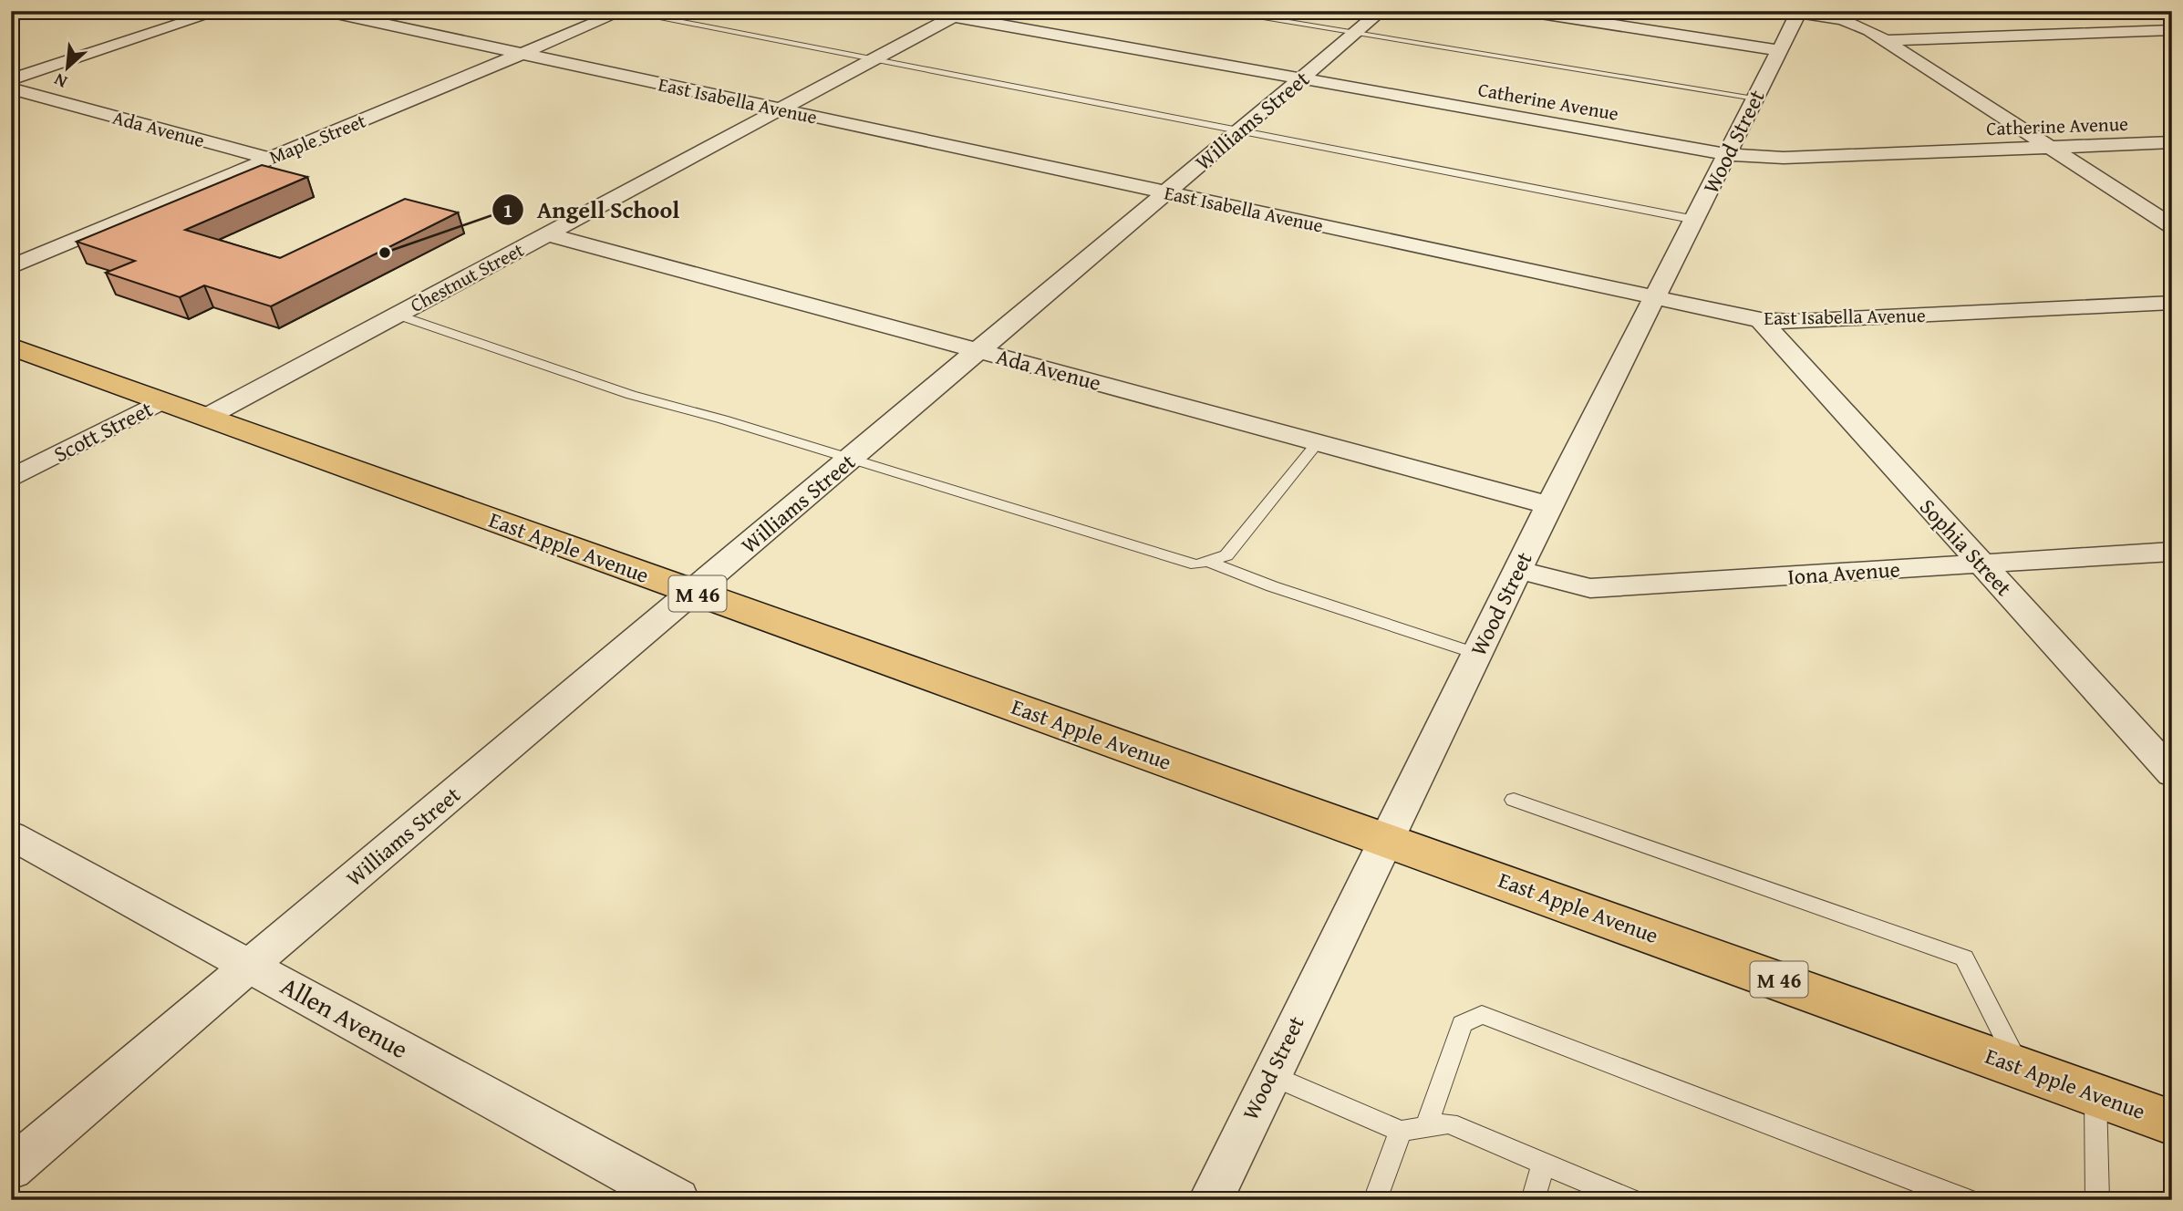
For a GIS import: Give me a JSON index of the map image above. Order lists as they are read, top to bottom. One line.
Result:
{"streets":{"main road":["East Apple Avenue","M 46"],"street":["East Isabella Avenue","Catherine Avenue","Williams Street","Ada Avenue","Maple Street","Wood Street","Chestnut Street","Scott Street","Sophia Street","Iona Avenue","Allen Avenue"]},"crossings":[["East Isabella Avenue","Williams Street"],["East Isabella Avenue","Maple Street"],["East Isabella Avenue","Wood Street"],["East Isabella Avenue","Chestnut Street"],["East Isabella Avenue","Sophia Street"],["Catherine Avenue","Williams Street"],["Catherine Avenue","Wood Street"],["Catherine Avenue","Chestnut Street"],["Williams Street","Ada Avenue"],["Williams Street","East Apple Avenue"],["Williams Street","Allen Avenue"],["Ada Avenue","Maple Street"],["Ada Avenue","Wood Street"],["Ada Avenue","Chestnut Street"],["Wood Street","East Apple Avenue"],["Wood Street","Iona Avenue"],["Chestnut Street","East Apple Avenue"],["Scott Street","East Apple Avenue"],["Sophia Street","Iona Avenue"]],"places":["Angell School"],"north":"bottom left"}
